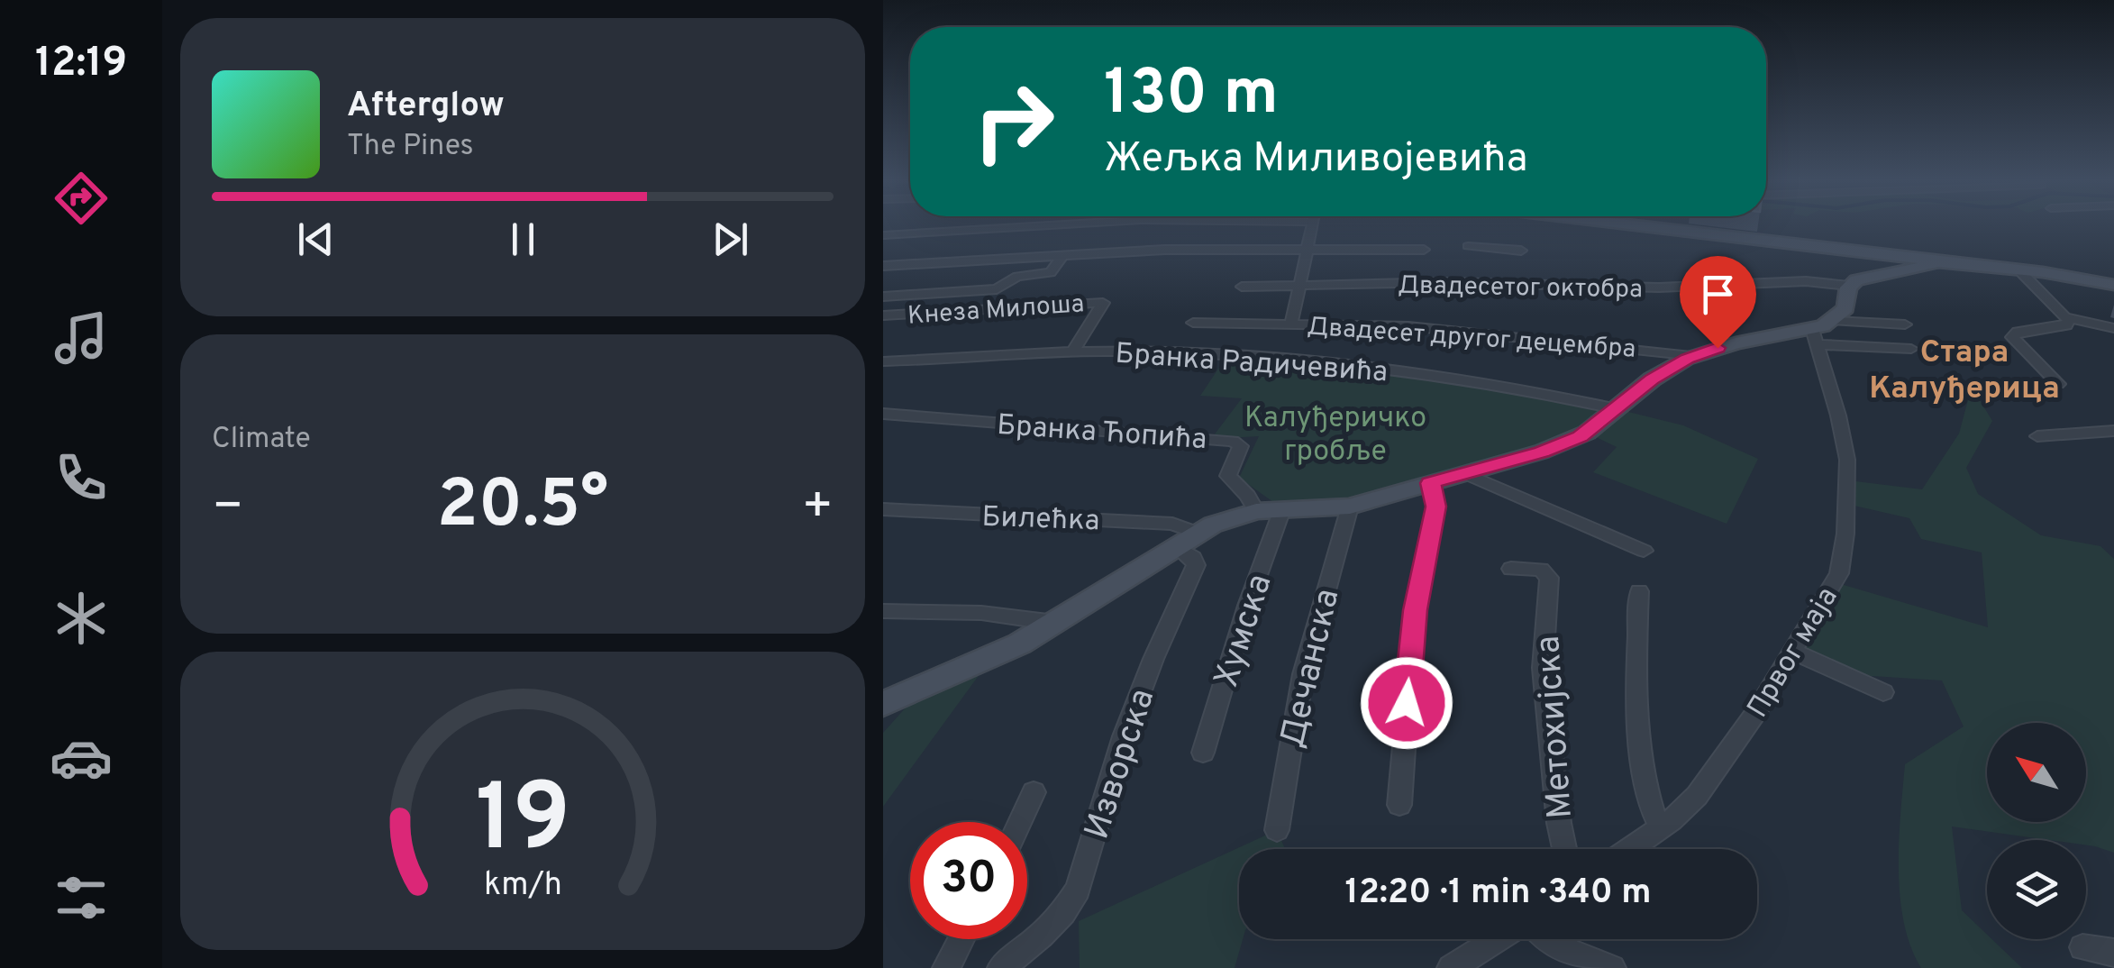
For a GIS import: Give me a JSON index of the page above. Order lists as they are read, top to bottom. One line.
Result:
{"streets":{"street":["Двадесетог октобра","Кнеза Милоша","Двадесет другог децембра","Бранка Радичевића","Бранка Ћопића","Билећка","Хумска","Првог маја","Дечанска","Метохијска","Изворска"]},"crossings":[["Кнеза Милоша","Бранка Радичевића"],["Билећка","Изворска"]],"districts":["Стара Калуђерица"],"parks":["Калуђеричко гробље"],"north":"top left","page":{"tabs":"12:19","turn":["130 m","Жељка Миливојевића"],"song":["Afterglow","The Pines"],"tile":"Climate","heat":["−","20.5°","+"],"limit":"30","trip":"12:20 · 1 min · 340 m","gauge":["19","km/h"]}}
